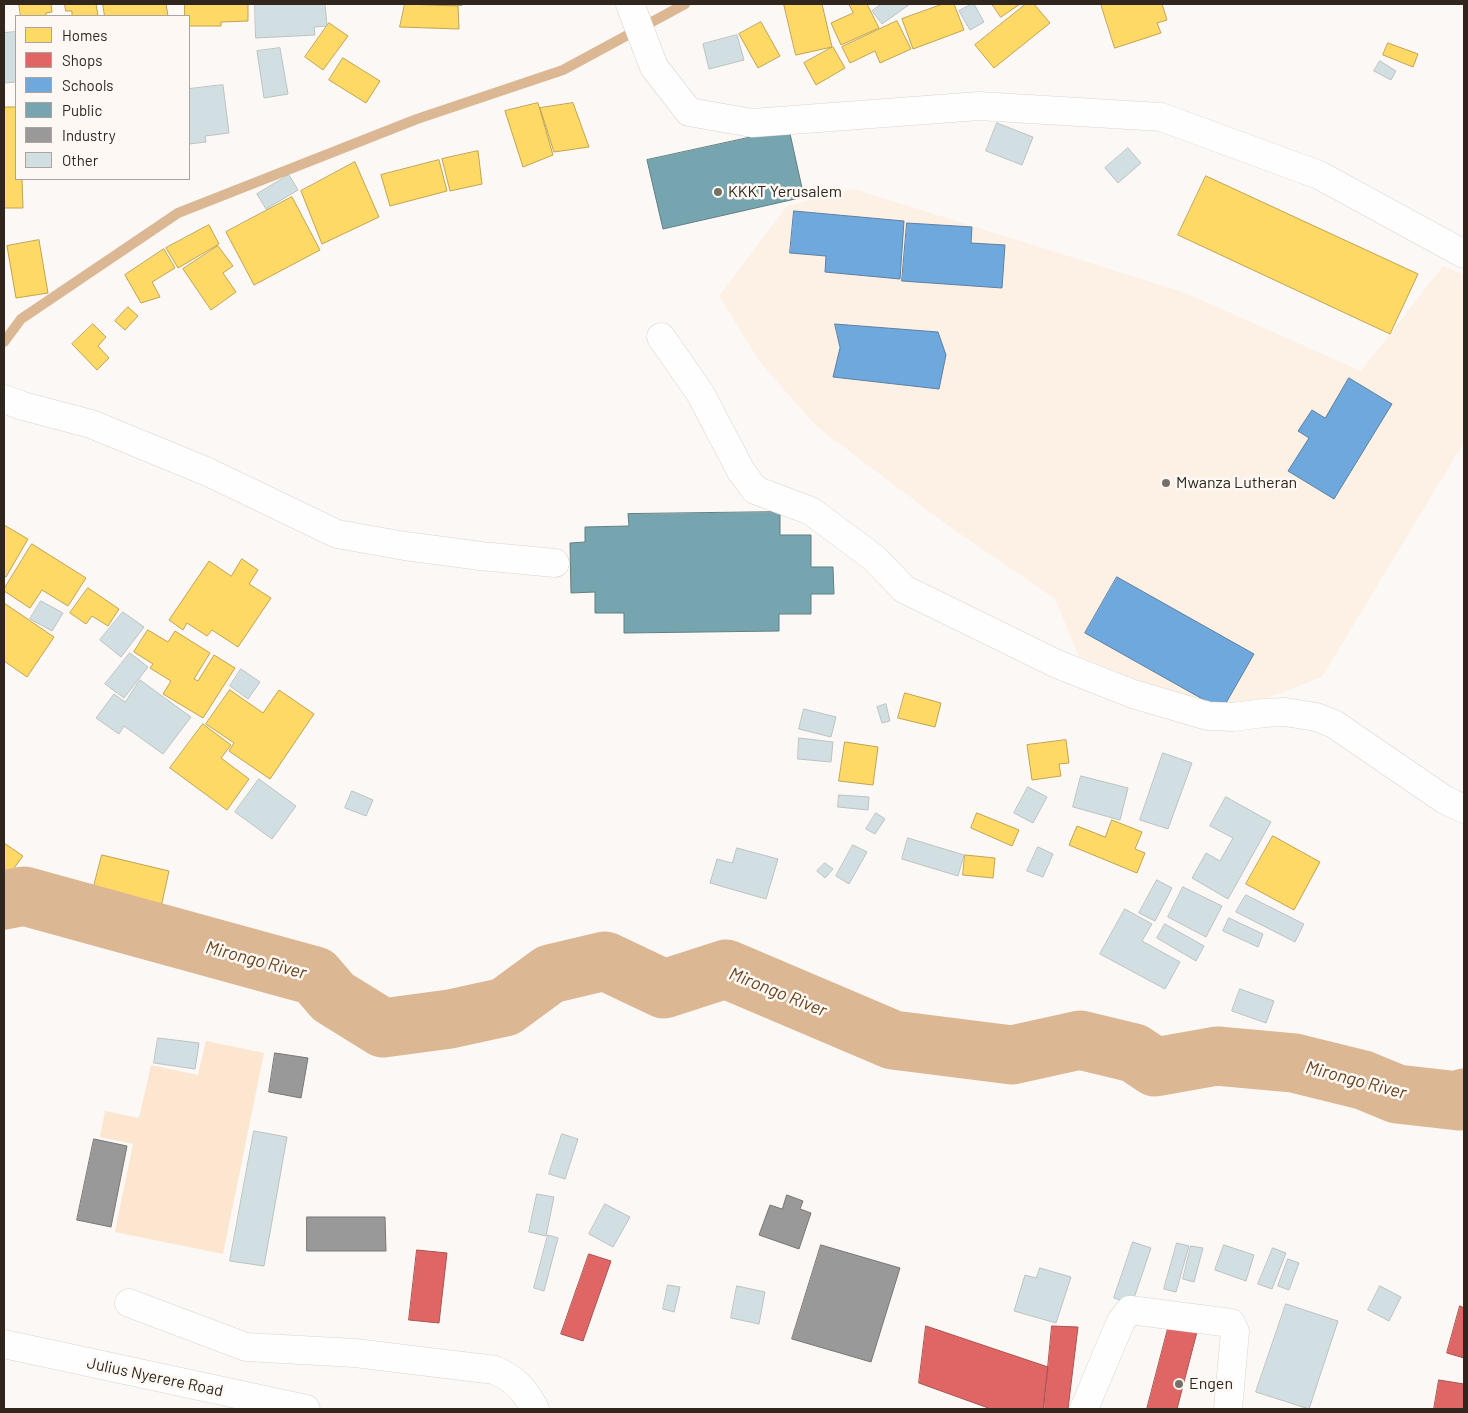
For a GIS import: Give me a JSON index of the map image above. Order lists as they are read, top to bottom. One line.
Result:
{"streets":{"main road":["Julius Nyerere Road"]},"water":["Mirongo River"],"places":["KKKT Yerusalem","Mwanza Lutheran","Engen"],"legend":["Homes","Shops","Schools","Public","Industry","Other"]}
